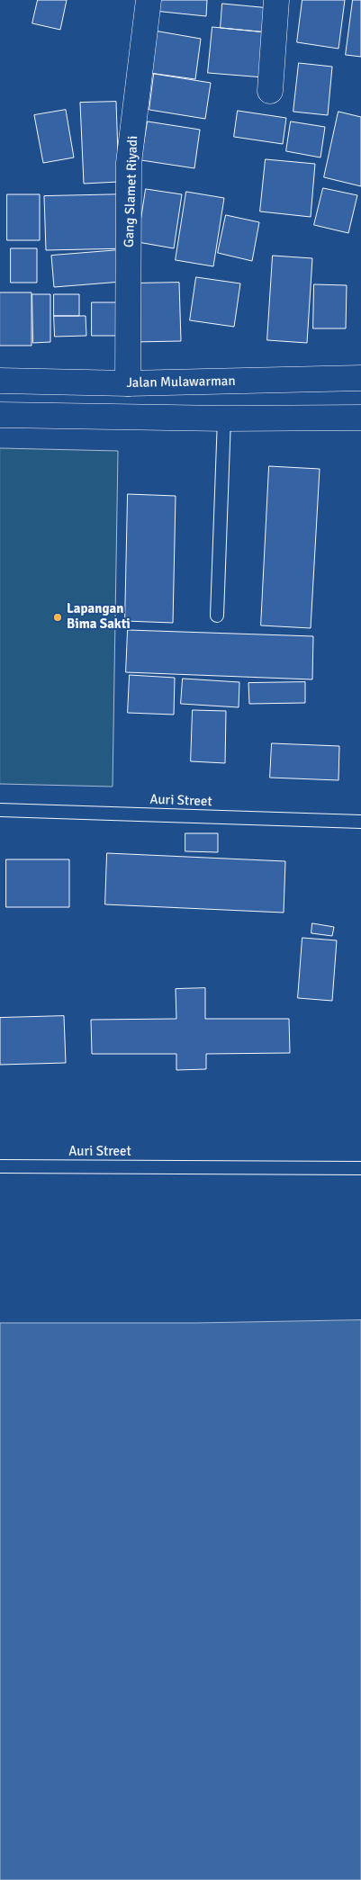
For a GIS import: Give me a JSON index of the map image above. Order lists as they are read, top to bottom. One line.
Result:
{"streets":{"main road":["Gang Slamet Riyadi","Jalan Mulawarman"],"lane":["Auri Street"]},"crossings":[["Gang Slamet Riyadi","Jalan Mulawarman"]],"places":["Lapangan Bima Sakti"]}
